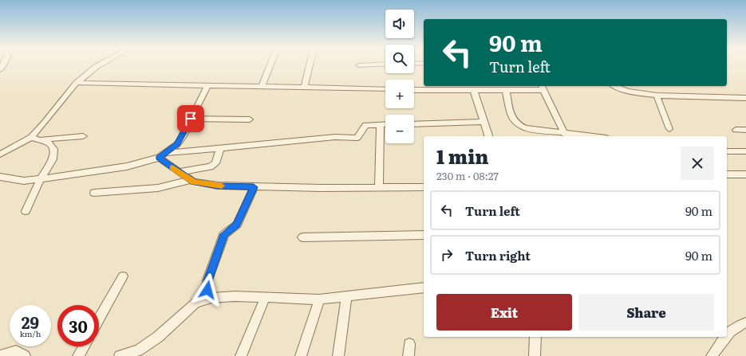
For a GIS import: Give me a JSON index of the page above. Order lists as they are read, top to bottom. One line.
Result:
{"page":{"map_buttons":["+","−"],"turn":["90 m","Turn left"],"heading":["1 min","230 m · 08:27"],"list":[{"name":"Turn left","value":"90 m"},{"name":"Turn right","value":"90 m"}],"buttons":["Exit","Share"],"speed":"29 km/h","limit":"30"}}
